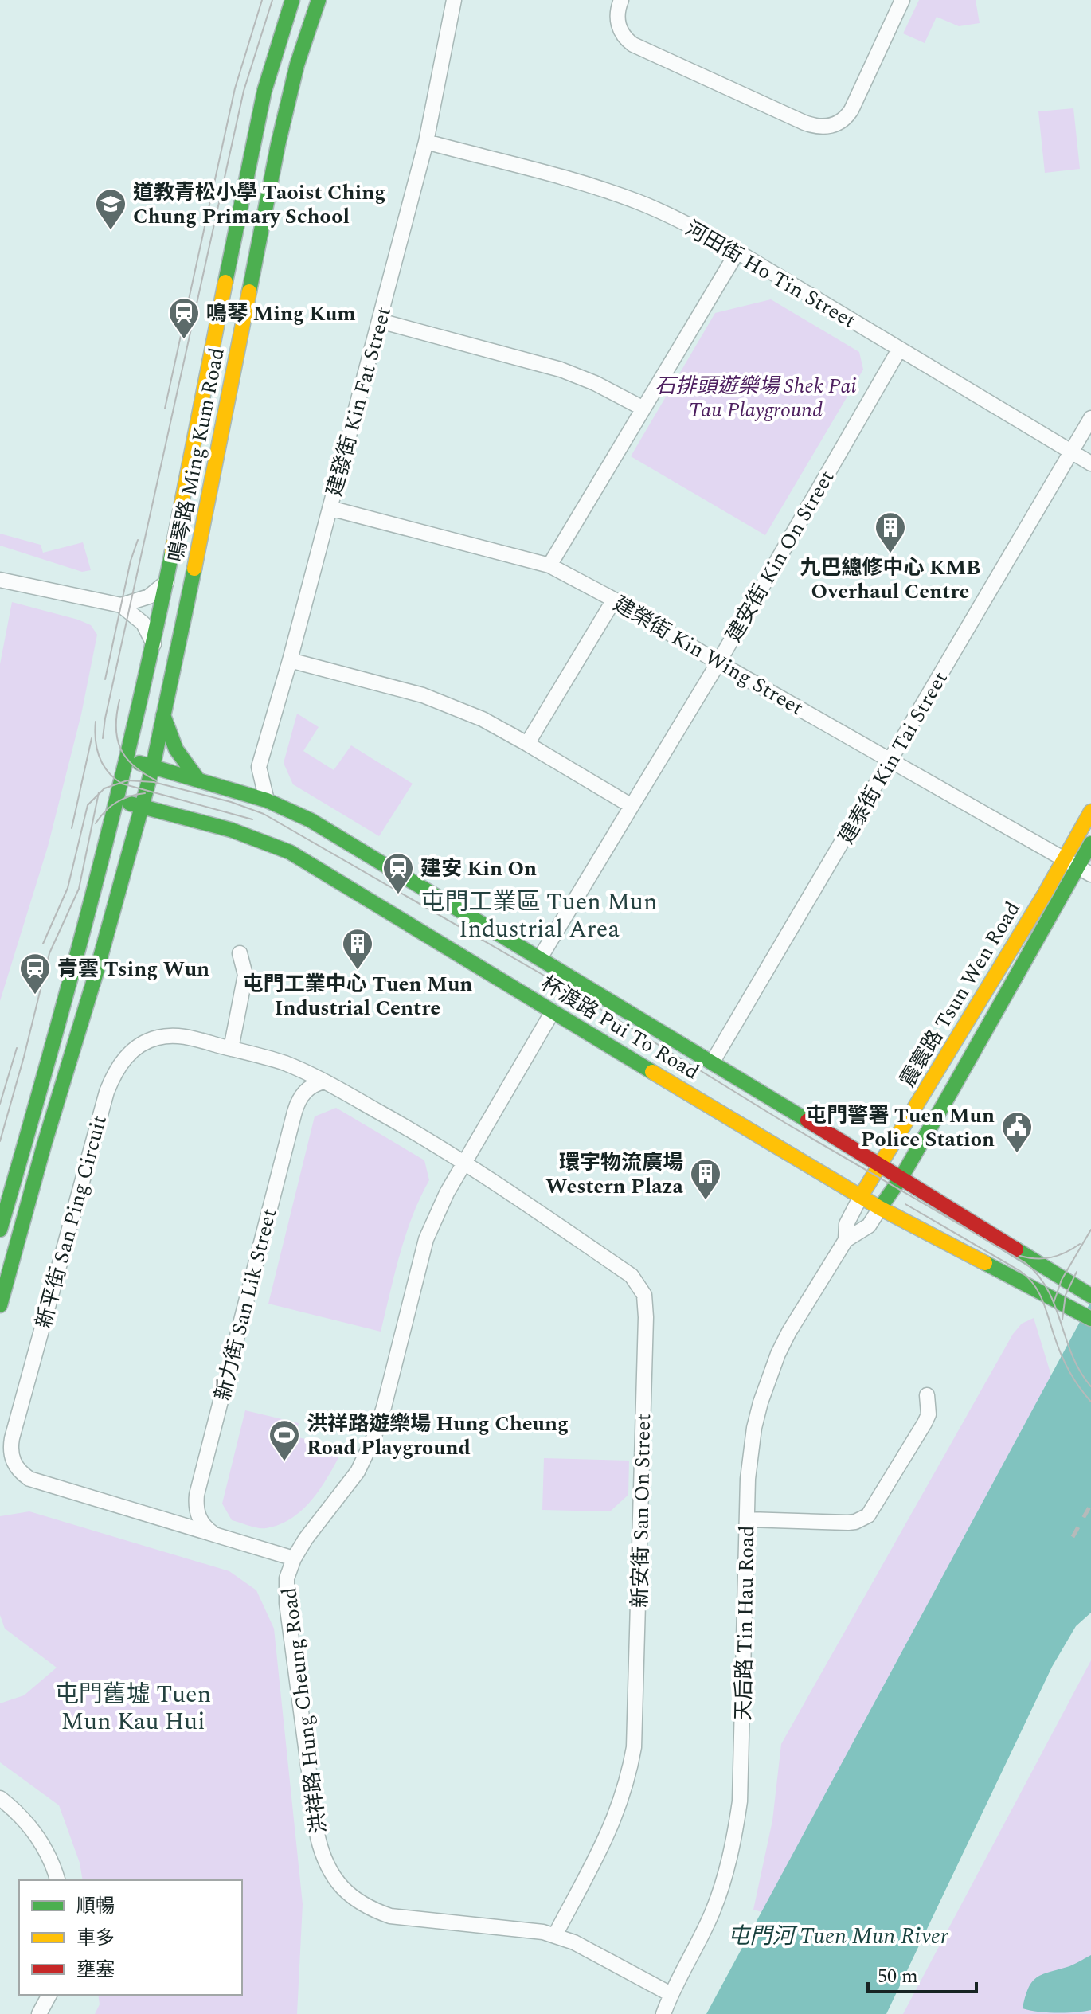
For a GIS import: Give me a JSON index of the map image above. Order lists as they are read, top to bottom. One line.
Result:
{"streets":{"main road":["鳴琴路 Ming Kum Road","震寰路 Tsun Wen Road","杯渡路 Pui To Road"],"street":["河田街 Ho Tin Street","建發街 Kin Fat Street","建安街 Kin On Street","建榮街 Kin Wing Street","建泰街 Kin Tai Street","新平街 San Ping Circuit","新力街 San Lik Street","新安街 San On Street","天后路 Tin Hau Road","洪祥路 Hung Cheung Road"]},"crossings":[["河田街 Ho Tin Street","建發街 Kin Fat Street"],["河田街 Ho Tin Street","建安街 Kin On Street"],["河田街 Ho Tin Street","建泰街 Kin Tai Street"],["建發街 Kin Fat Street","建榮街 Kin Wing Street"],["建發街 Kin Fat Street","杯渡路 Pui To Road"],["鳴琴路 Ming Kum Road","杯渡路 Pui To Road"],["建安街 Kin On Street","建榮街 Kin Wing Street"],["建安街 Kin On Street","杯渡路 Pui To Road"],["建榮街 Kin Wing Street","建泰街 Kin Tai Street"],["建榮街 Kin Wing Street","震寰路 Tsun Wen Road"],["建泰街 Kin Tai Street","杯渡路 Pui To Road"],["震寰路 Tsun Wen Road","杯渡路 Pui To Road"],["震寰路 Tsun Wen Road","天后路 Tin Hau Road"],["杯渡路 Pui To Road","天后路 Tin Hau Road"],["杯渡路 Pui To Road","洪祥路 Hung Cheung Road"],["新平街 San Ping Circuit","新力街 San Lik Street"],["新平街 San Ping Circuit","新安街 San On Street"],["新平街 San Ping Circuit","洪祥路 Hung Cheung Road"],["新安街 San On Street","洪祥路 Hung Cheung Road"],["天后路 Tin Hau Road","洪祥路 Hung Cheung Road"]],"districts":["屯門工業區 Tuen Mun Industrial Area","屯門舊墟 Tuen Mun Kau Hui"],"water":["屯門河 Tuen Mun River"],"parks":["石排頭遊樂場 Shek Pai Tau Playground"],"places":{"school or university":["道教青松小學 Taoist Ching Chung Primary School"],"station":["鳴琴 Ming Kum","建安 Kin On","青雲 Tsing Wun"],"building":["九巴總修中心 KMB Overhaul Centre","屯門工業中心 Tuen Mun Industrial Centre","環宇物流廣場 Western Plaza"],"public building":["屯門警署 Tuen Mun Police Station"],"sports":["洪祥路遊樂場 Hung Cheung Road Playground"]},"legend":["順暢","車多","壅塞"],"scale_bar":"50 m"}
